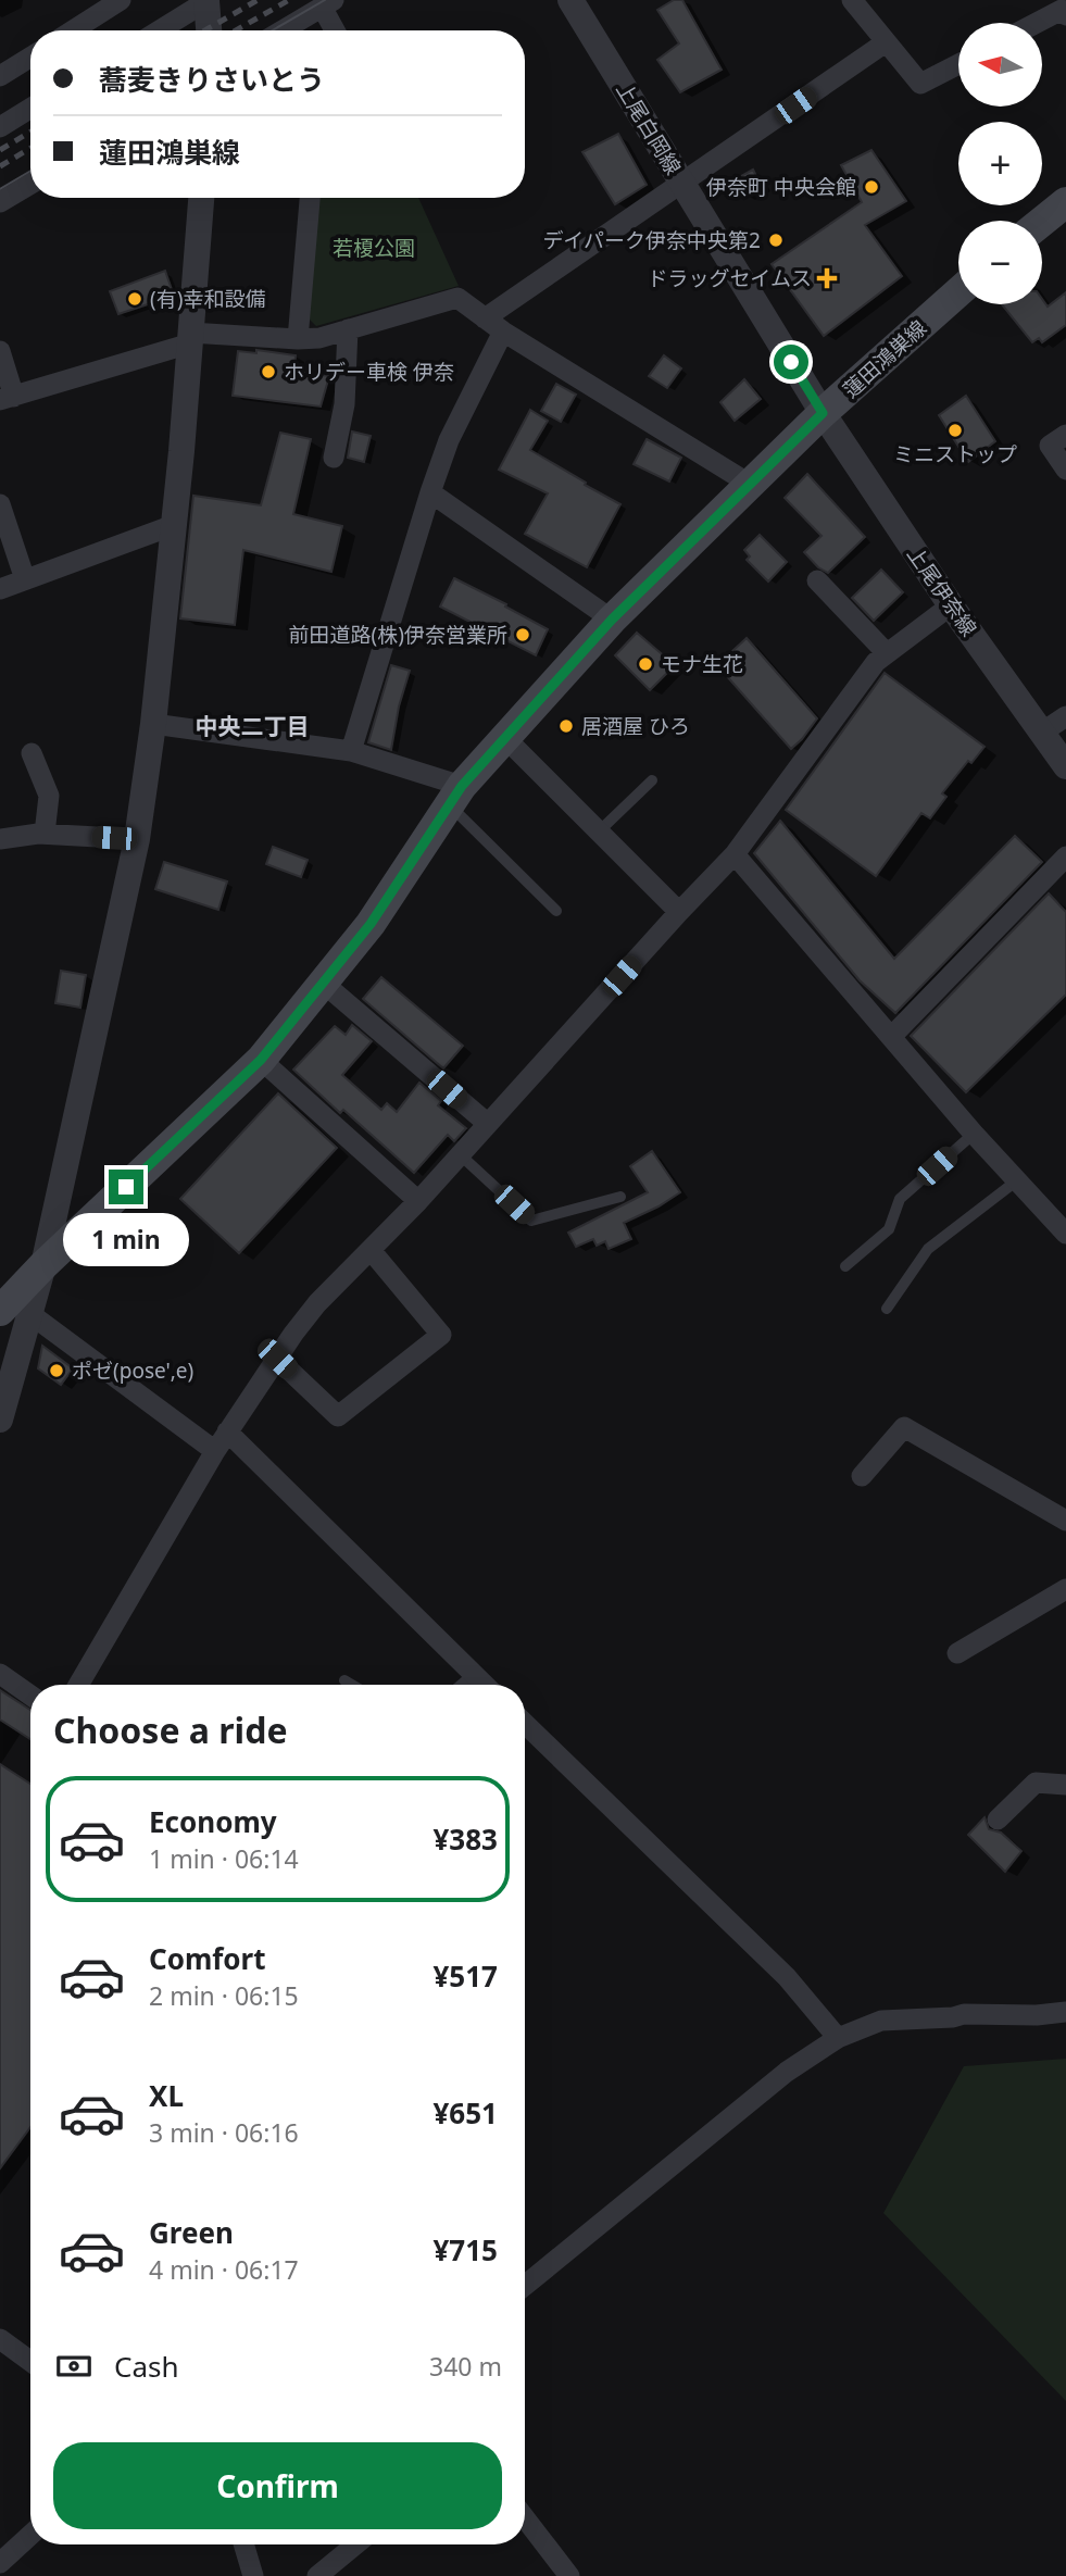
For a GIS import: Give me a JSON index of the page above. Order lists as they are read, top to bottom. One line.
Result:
{"streets":{"main road":["蓮田鴻巣線"],"street":["上尾白岡線","上尾伊奈線"]},"crossings":[["上尾白岡線","蓮田鴻巣線"],["上尾白岡線","上尾伊奈線"],["蓮田鴻巣線","上尾伊奈線"]],"districts":["中央二丁目"],"parks":["若榎公園"],"places":{"other":["伊奈町 中央会館","デイパーク伊奈中央第2","(有)幸和設備","ホリデー車検 伊奈","ミニストップ","前田道路(株)伊奈営業所","モナ生花","居酒屋 ひろ","ポゼ(pose',e)"],"health":["ドラッグセイムス"]},"north":"left","page":{"map_buttons":["+","−"],"banner":["蕎麦きりさいとう","蓮田鴻巣線"],"bubble":"1 min","heading":"Choose a ride","list":[{"name":"Economy","note":"1 min · 06:14","value":"¥383"},{"name":"Comfort","note":"2 min · 06:15","value":"¥517"},{"name":"XL","note":"3 min · 06:16","value":"¥651"},{"name":"Green","note":"4 min · 06:17","value":"¥715"}],"pay":["Cash","340 m"],"buttons":"Confirm"}}
